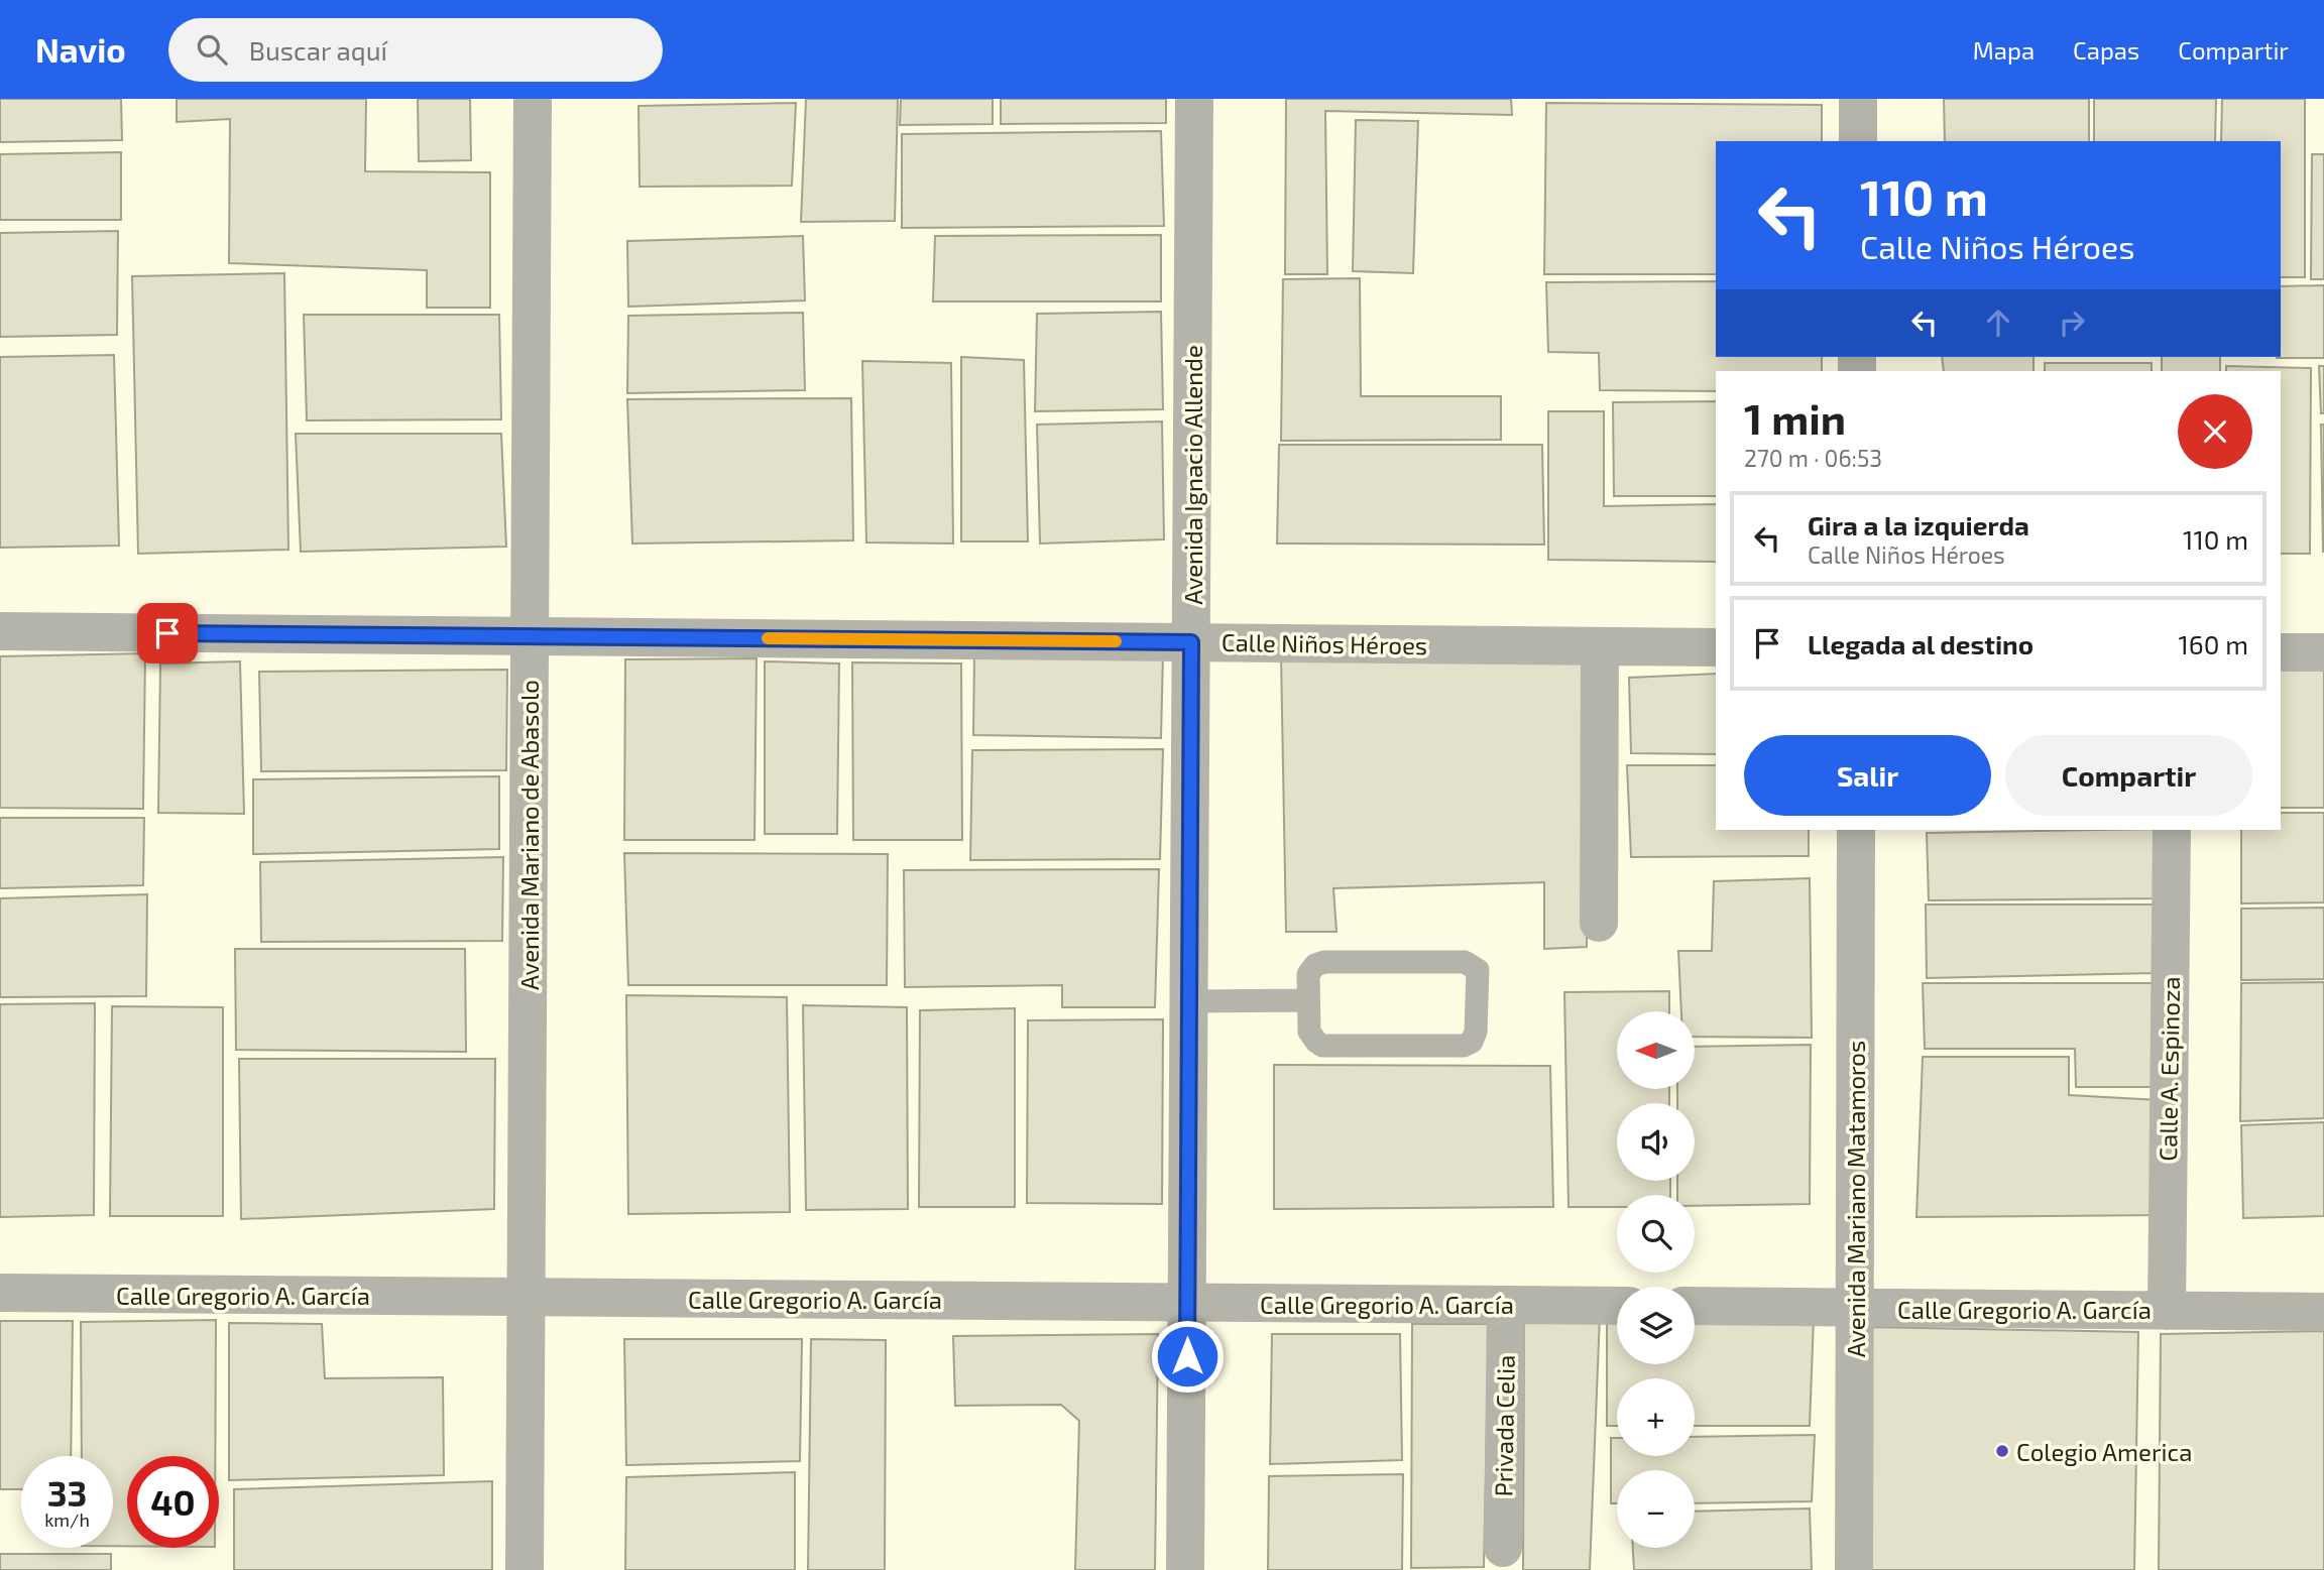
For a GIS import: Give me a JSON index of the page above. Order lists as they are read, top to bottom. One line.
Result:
{"streets":{"street":["Avenida Ignacio Allende","Calle Niños Héroes","Avenida Mariano de Abasolo","Calle A. Espinoza","Avenida Mariano Matamoros","Calle Gregorio A. García","Privada Celia"]},"crossings":[["Avenida Ignacio Allende","Calle Niños Héroes"],["Avenida Ignacio Allende","Calle Gregorio A. García"],["Calle Niños Héroes","Avenida Mariano de Abasolo"],["Avenida Mariano de Abasolo","Calle Gregorio A. García"],["Calle A. Espinoza","Calle Gregorio A. García"],["Avenida Mariano Matamoros","Calle Gregorio A. García"],["Calle Gregorio A. García","Privada Celia"]],"places":["Colegio America"],"north":"left","page":{"header":"Navio","search":"Buscar aquí","nav":["Mapa","Capas","Compartir"],"turn":["110 m","Calle Niños Héroes"],"heading":["1 min","270 m · 06:53"],"list":[{"name":"Gira a la izquierda","note":"Calle Niños Héroes","value":"110 m"},{"name":"Llegada al destino","value":"160 m"}],"buttons":["Salir","Compartir"],"map_buttons":["+","−"],"speed":"33 km/h","limit":"40"}}
